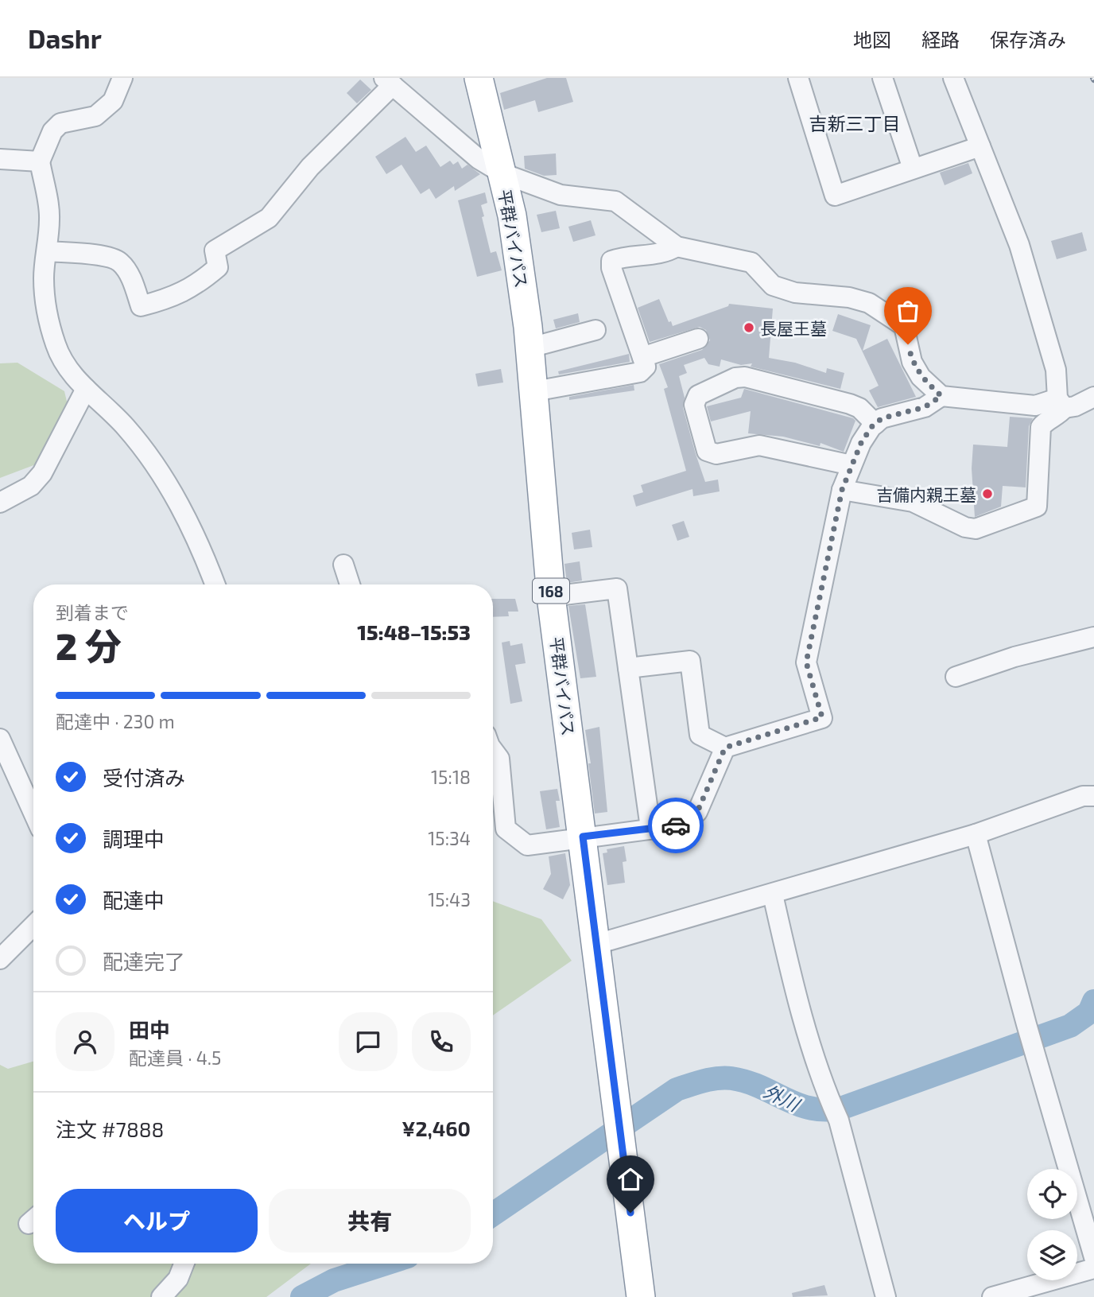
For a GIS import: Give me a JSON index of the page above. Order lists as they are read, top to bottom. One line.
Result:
{"streets":{"highway":["平群バイパス","168"]},"districts":["吉新三丁目"],"water":["外川"],"places":["長屋王墓","吉備内親王墓"],"page":{"header":"Dashr","nav":["地図","経路","保存済み"],"heading":["2 分","到着まで","15:48–15:53"],"panel":["田中","配達員 · 4.5","注文 #7888","¥2,460"],"bar":"配達中 · 230 m","list":[["受付済み","15:18"],["調理中","15:34"],["配達中","15:43"],"配達完了"],"buttons":["ヘルプ","共有"]}}
